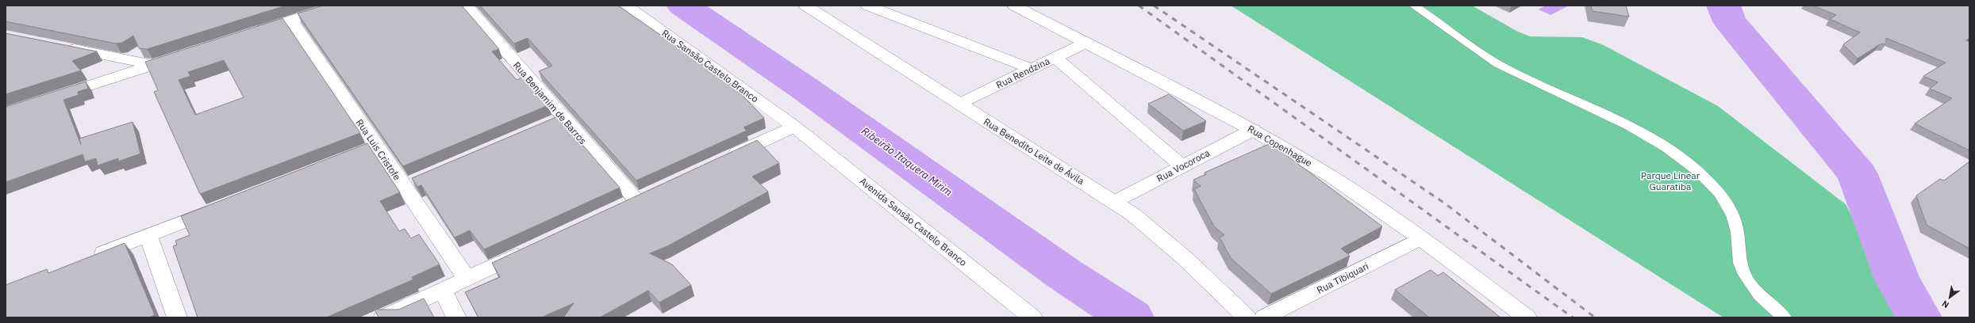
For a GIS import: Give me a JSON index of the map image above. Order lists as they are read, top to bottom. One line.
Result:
{"streets":{"street":["Rua Sansão Castelo Branco","Rua Rendzina","Rua Benjamim de Barros","Rua Copenhague","Rua Luis Cristofe","Rua Benedito Leite de Ávila","Rua Vocoroca","Avenida Sansão Castelo Branco","Rua Tibiquari"]},"crossings":[["Rua Sansão Castelo Branco","Avenida Sansão Castelo Branco"],["Rua Rendzina","Rua Copenhague"],["Rua Rendzina","Rua Benedito Leite de Ávila"],["Rua Copenhague","Rua Vocoroca"],["Rua Copenhague","Rua Tibiquari"],["Rua Benedito Leite de Ávila","Rua Vocoroca"]],"water":["Ribeirão Itaquera Mirim"],"parks":["Parque Linear Guaratiba"],"north":"bottom left"}
